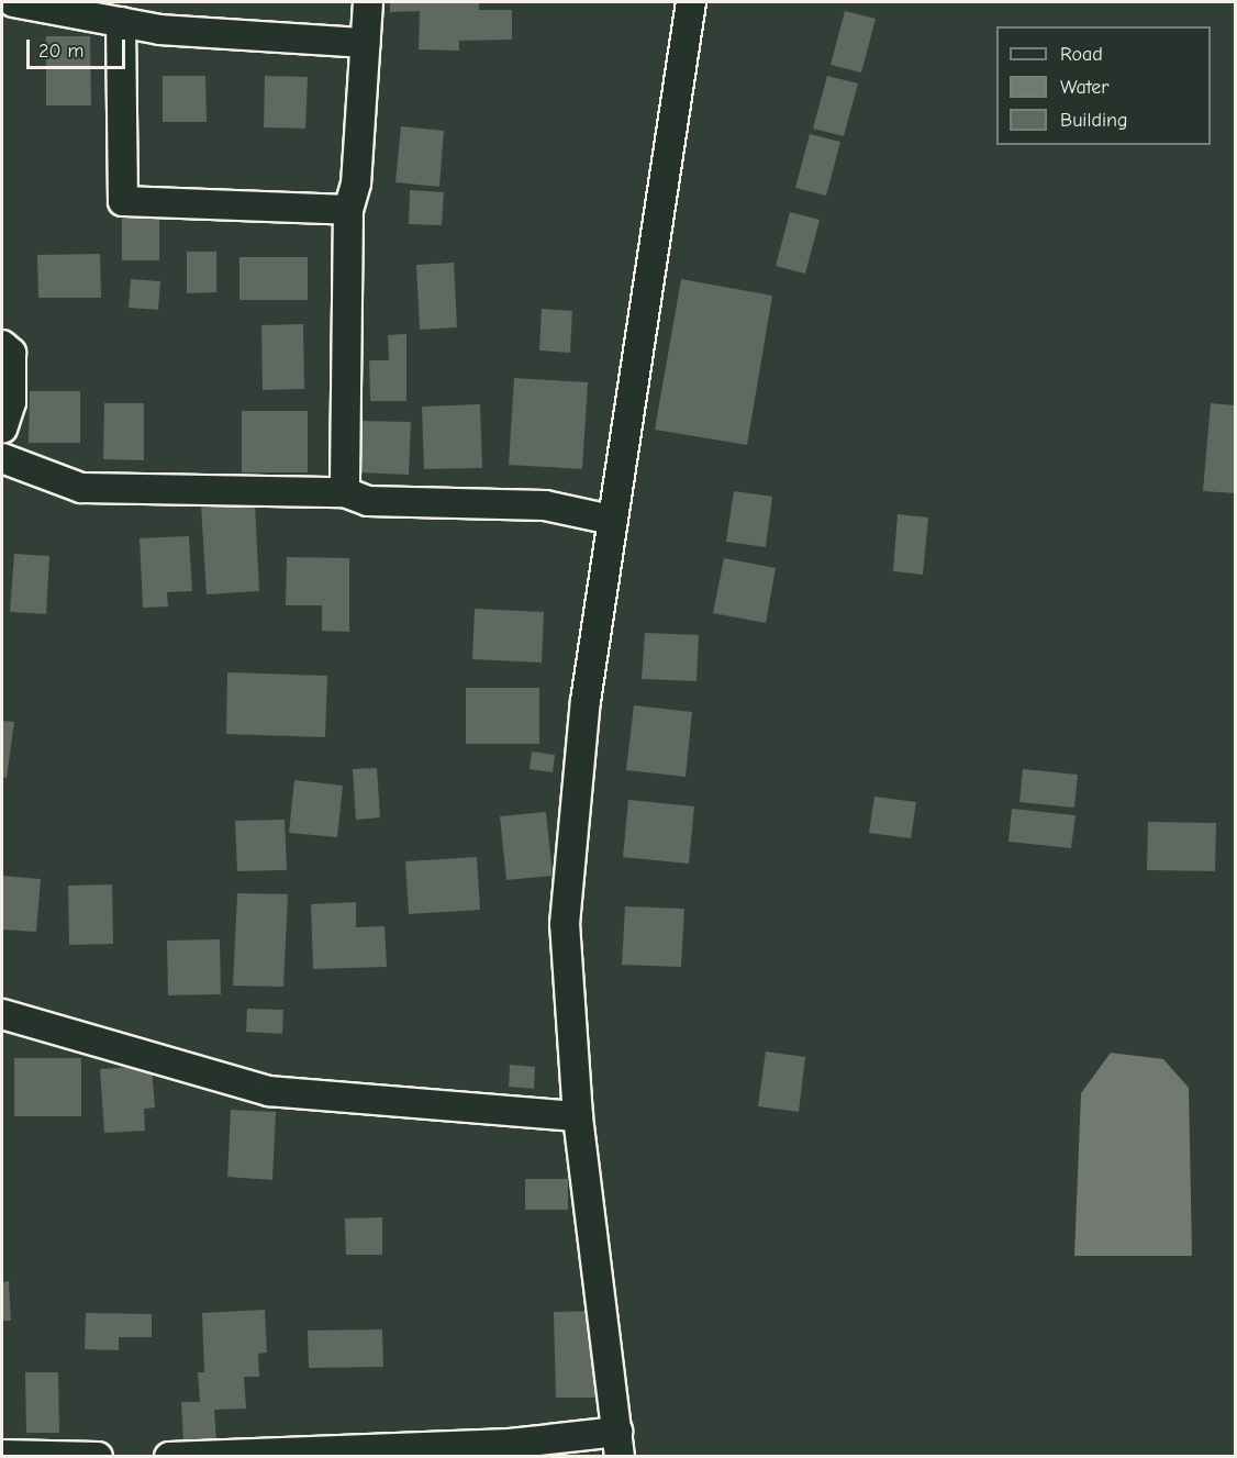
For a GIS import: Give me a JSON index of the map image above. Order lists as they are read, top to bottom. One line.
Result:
{"legend":["Road","Water","Building"],"scale_bar":"20 m"}
